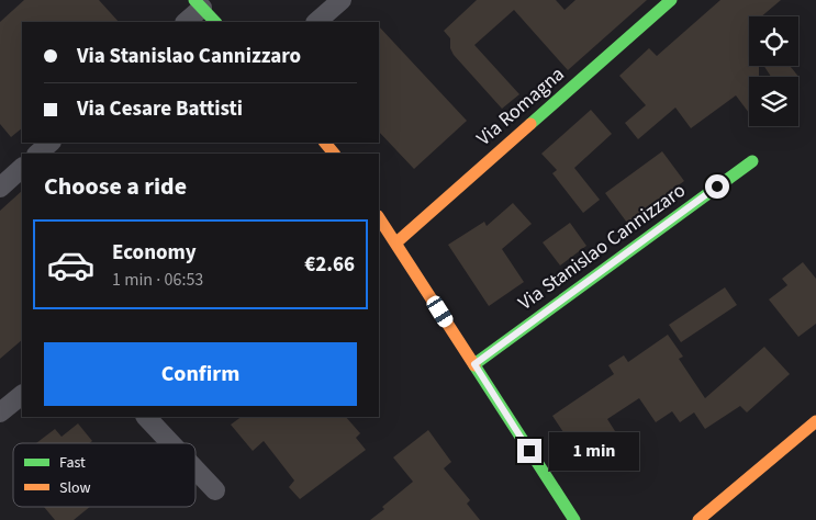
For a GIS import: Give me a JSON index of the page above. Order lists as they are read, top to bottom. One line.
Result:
{"streets":{"street":["Via Romagna","Via Stanislao Cannizzaro"]},"legend":["Fast","Slow"],"page":{"banner":["Via Stanislao Cannizzaro","Via Cesare Battisti"],"heading":"Choose a ride","list":[{"name":"Economy","note":"1 min · 06:53","value":"€2.66"}],"buttons":"Confirm","bubble":"1 min"}}
